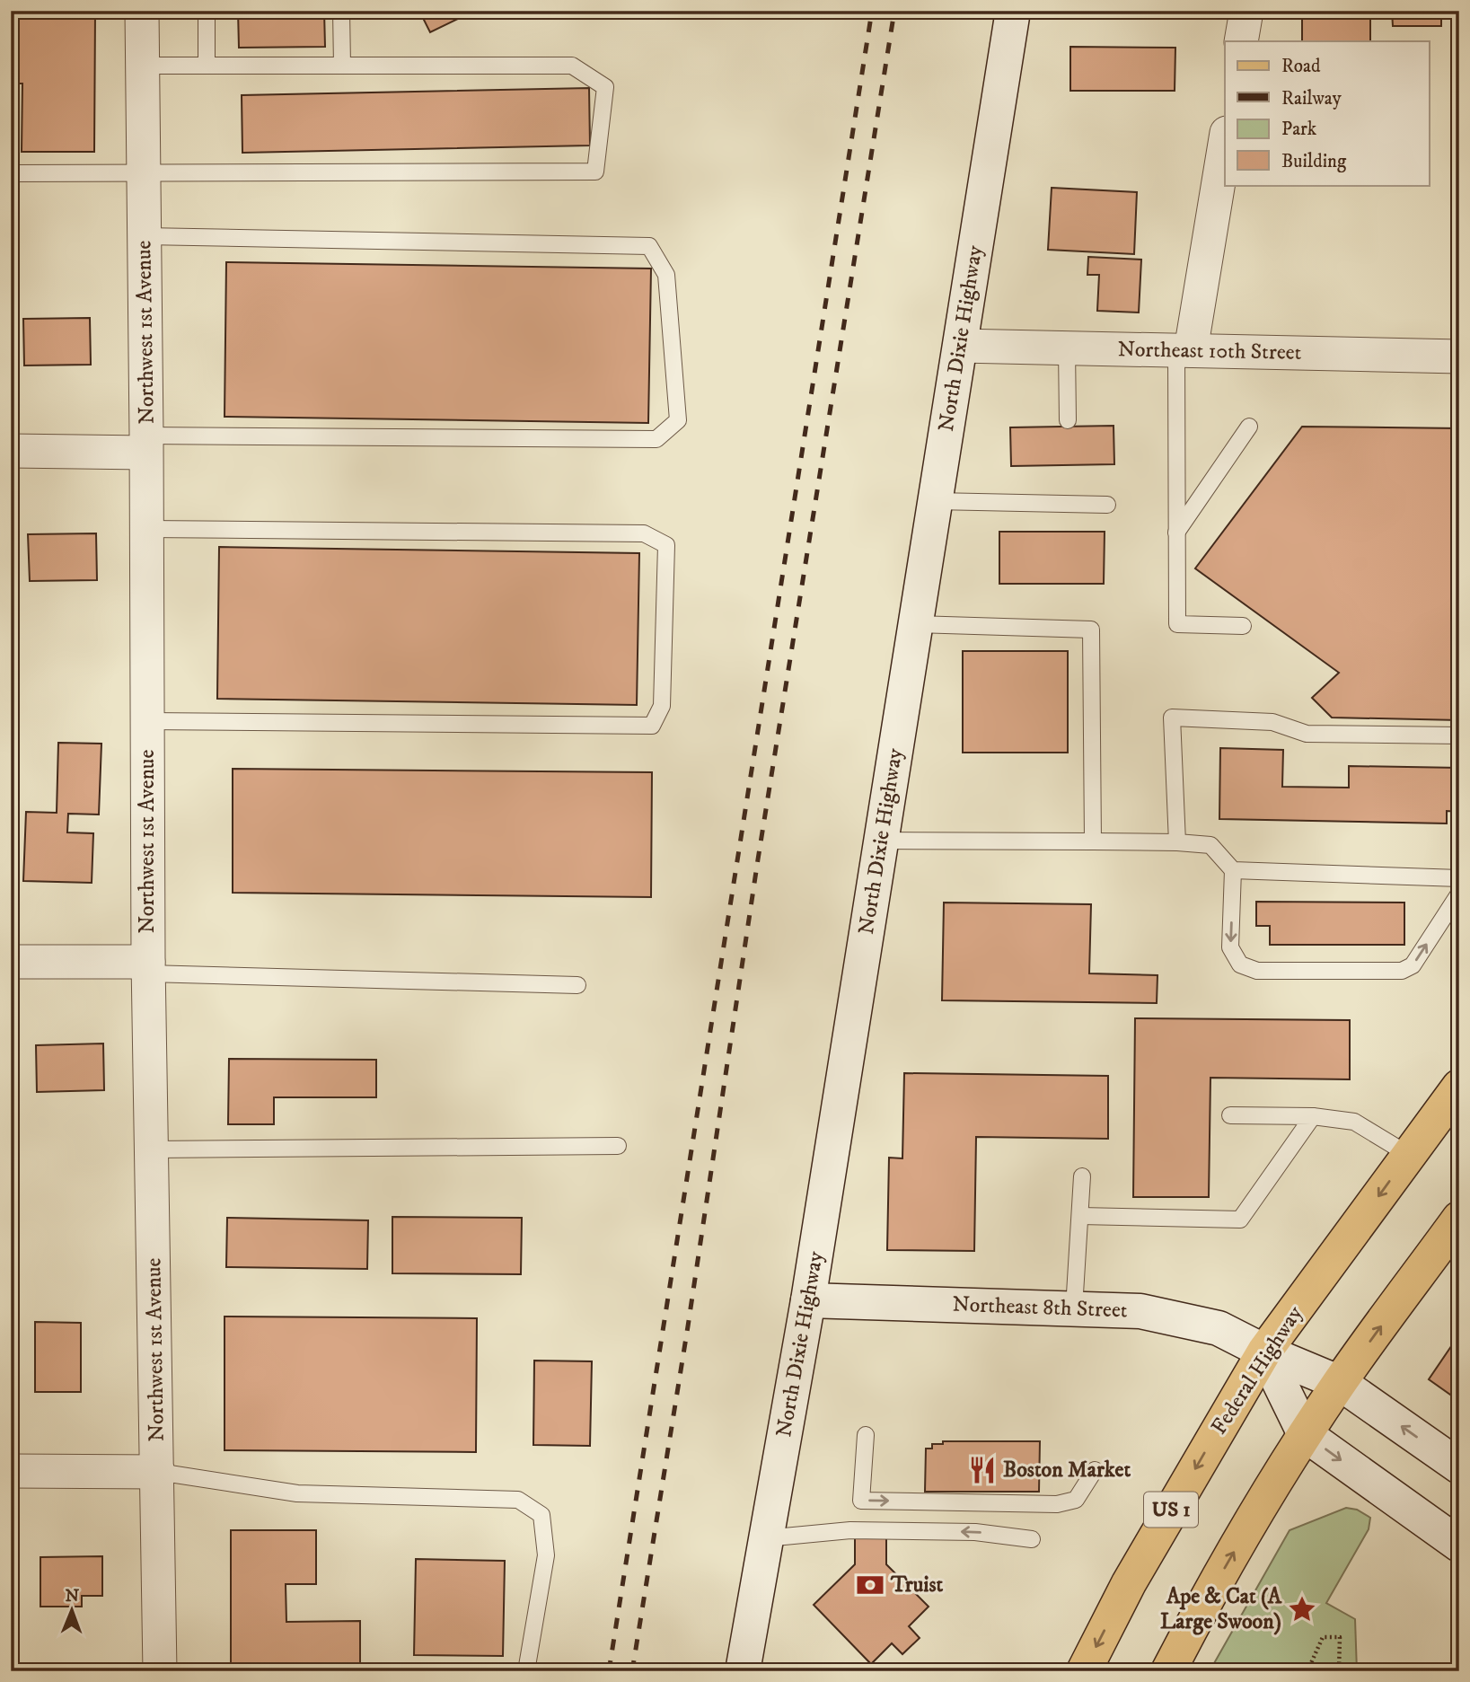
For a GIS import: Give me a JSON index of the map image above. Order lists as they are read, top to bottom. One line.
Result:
{"streets":{"main road":["North Dixie Highway","Northeast 8th Street","Federal Highway","US 1"],"street":["Northwest 1st Avenue","Northeast 10th Street"]},"crossings":[["North Dixie Highway","Northeast 10th Street"],["North Dixie Highway","Northeast 8th Street"],["Northeast 8th Street","Federal Highway"]],"places":{"restaurant":["Boston Market"],"bank":["Truist"],"place":["Ape & Cat (A Large Swoon)"]},"legend":["Road","Railway","Park","Building"],"north":"top"}
